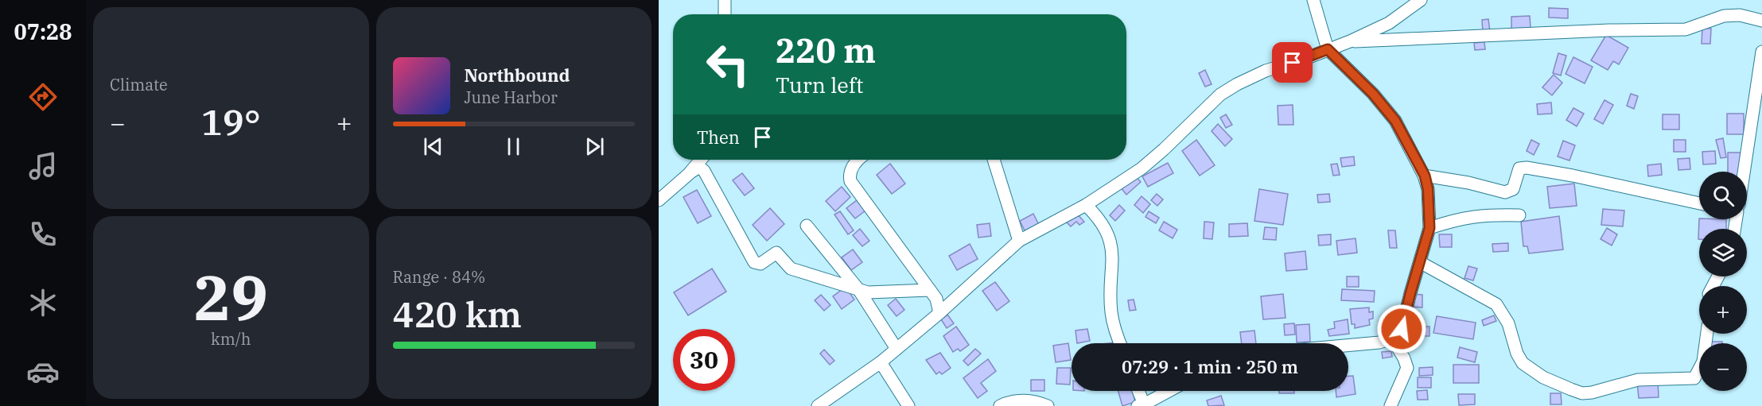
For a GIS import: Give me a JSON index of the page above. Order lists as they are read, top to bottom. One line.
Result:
{"page":{"tabs":"07:28","tile":["Climate",["29","km/h"],["Range · 84%","420 km"]],"turn":["220 m","Turn left"],"song":["Northbound","June Harbor"],"heat":["−","19°","+"],"then":"Then","map_buttons":["+","−"],"limit":"30","trip":"07:29 · 1 min · 250 m"}}
